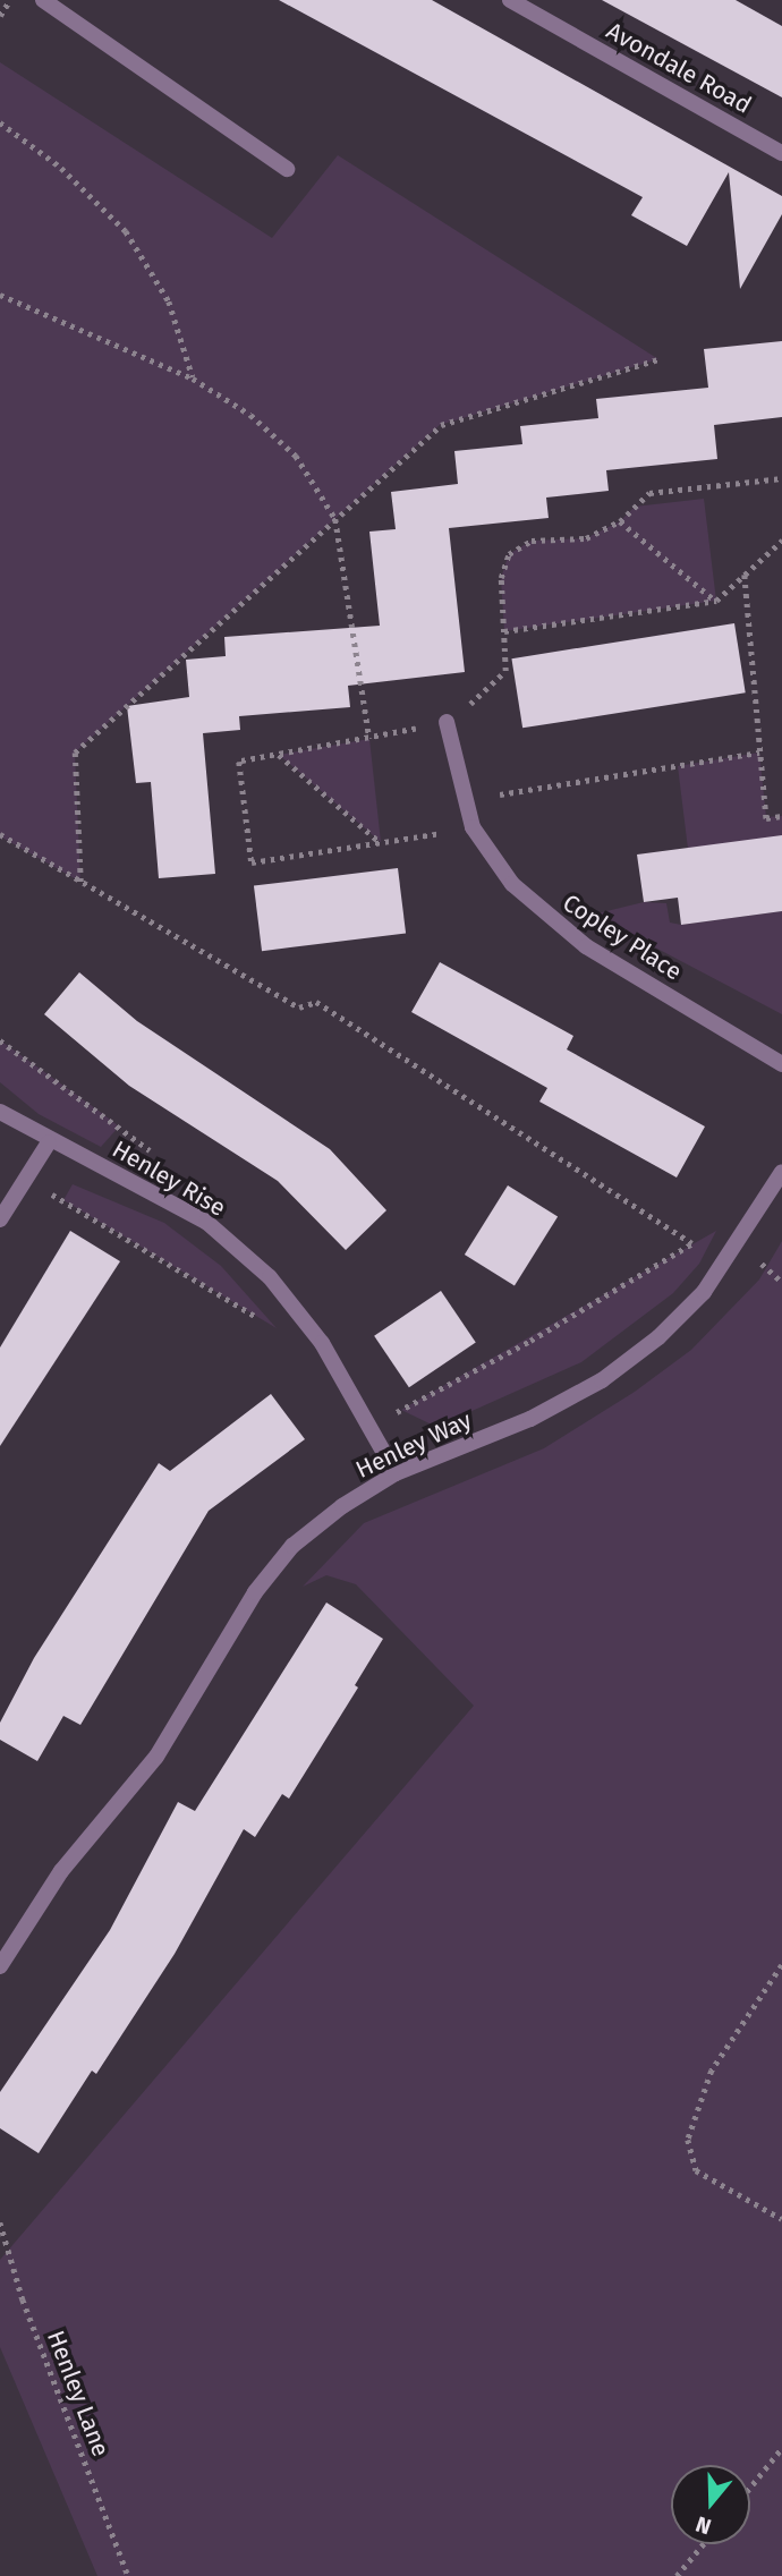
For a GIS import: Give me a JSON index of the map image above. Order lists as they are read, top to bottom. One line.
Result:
{"streets":{"street":["Avondale Road","Copley Place","Henley Rise","Henley Way"],"path":["Henley Lane"]},"crossings":[["Henley Rise","Henley Way"]],"north":"bottom"}
